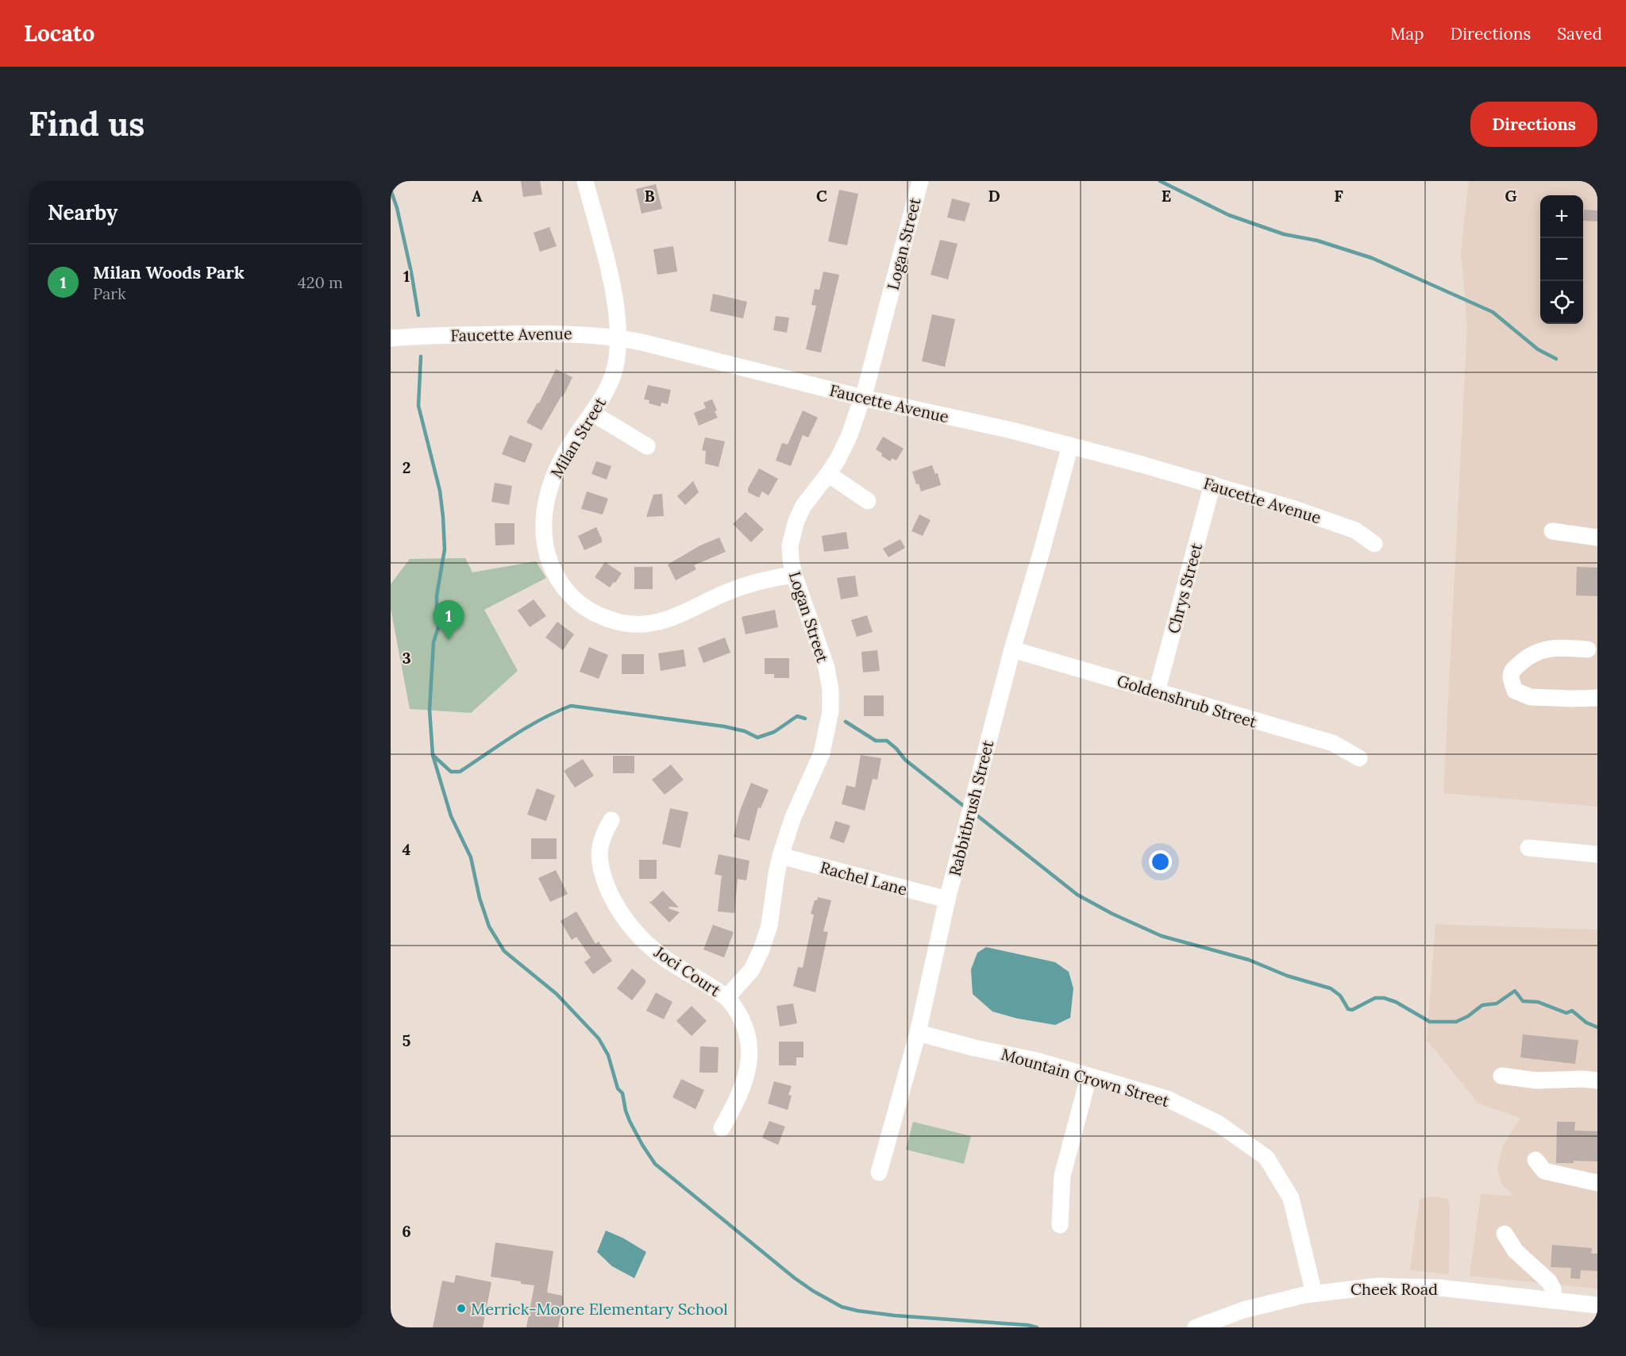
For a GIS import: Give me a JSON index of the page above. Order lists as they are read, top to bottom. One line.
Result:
{"streets":{"street":["Logan Street","Faucette Avenue","Milan Street","Chrys Street","Goldenshrub Street","Rabbitbrush Street","Rachel Lane","Joci Court","Mountain Crown Street","Cheek Road"]},"crossings":[["Logan Street","Faucette Avenue"],["Logan Street","Milan Street"],["Logan Street","Rachel Lane"],["Logan Street","Joci Court"],["Faucette Avenue","Milan Street"],["Faucette Avenue","Chrys Street"],["Faucette Avenue","Rabbitbrush Street"],["Chrys Street","Goldenshrub Street"],["Goldenshrub Street","Rabbitbrush Street"],["Rabbitbrush Street","Rachel Lane"],["Rabbitbrush Street","Mountain Crown Street"],["Mountain Crown Street","Cheek Road"]],"places":["Merrick-Moore Elementary School"],"page":{"header":"Locato","nav":["Map","Directions","Saved"],"buttons":"Directions","title":"Find us","heading":"Nearby","map_buttons":["+","−"],"list":[{"mark":"1","name":"Milan Woods Park","note":"Park","value":"420 m"}],"pins":"1"},"grid":{"columns":["A","B","C","D","E","F","G"],"rows":["1","2","3","4","5","6"]}}
